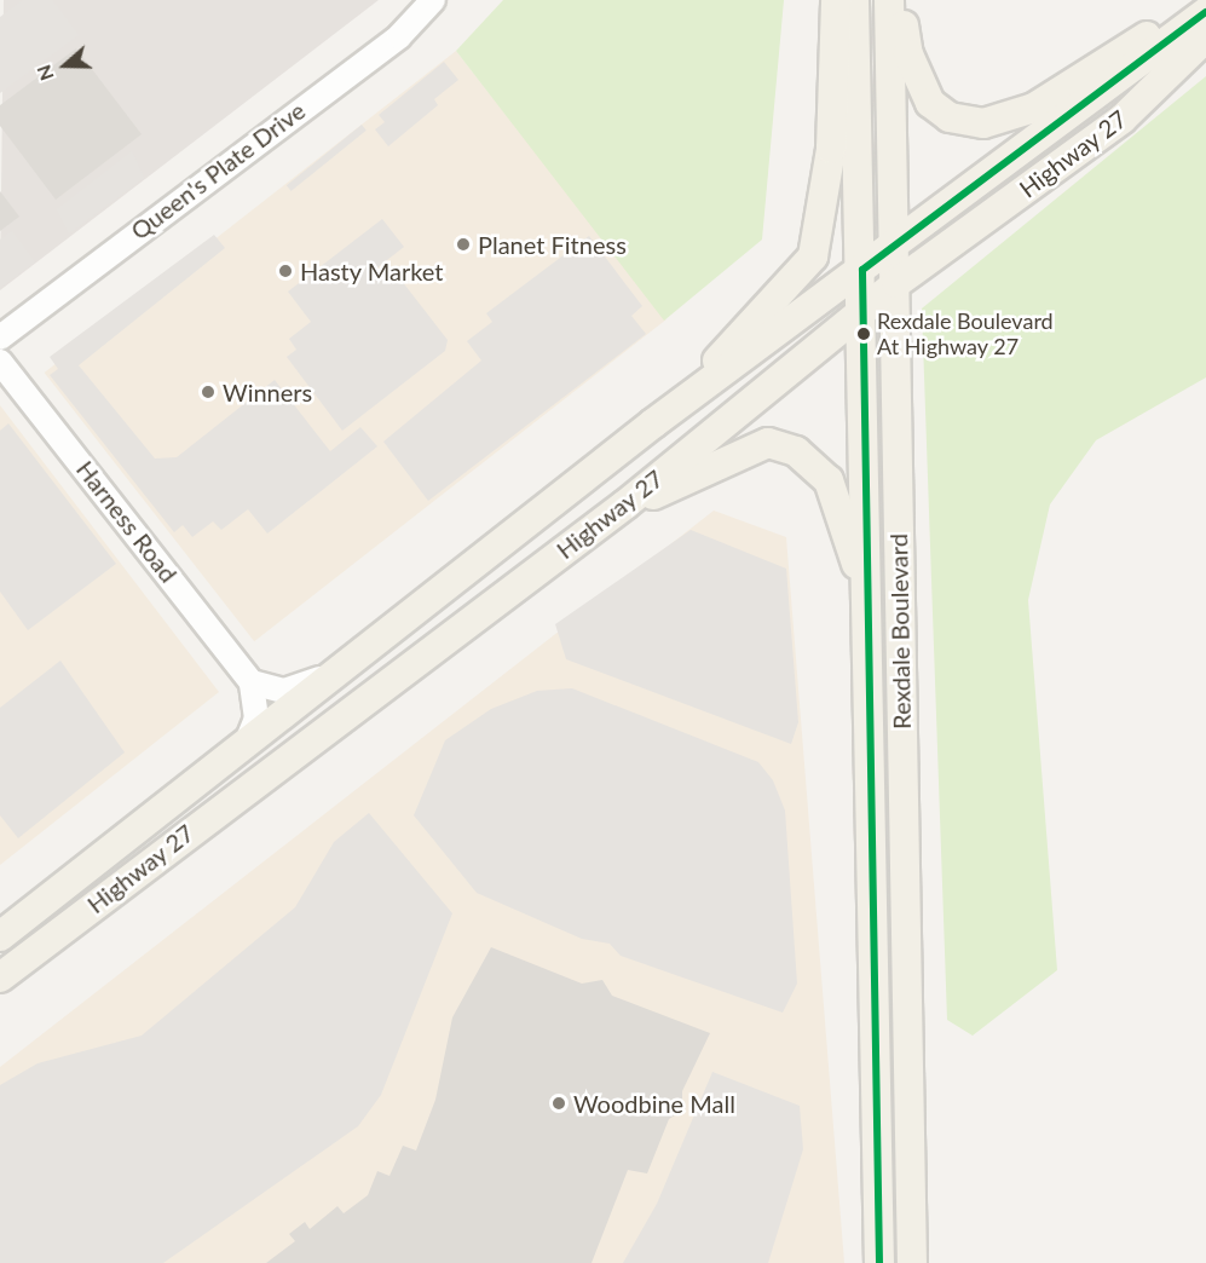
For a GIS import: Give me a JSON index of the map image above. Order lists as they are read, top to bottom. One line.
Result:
{"streets":{"main road":["Highway 27","Rexdale Boulevard"],"street":["Queen's Plate Drive","Harness Road"]},"crossings":[["Highway 27","Rexdale Boulevard"]],"places":["Planet Fitness","Hasty Market","Rexdale Boulevard At Highway 27","Winners","Woodbine Mall"],"north":"left"}
